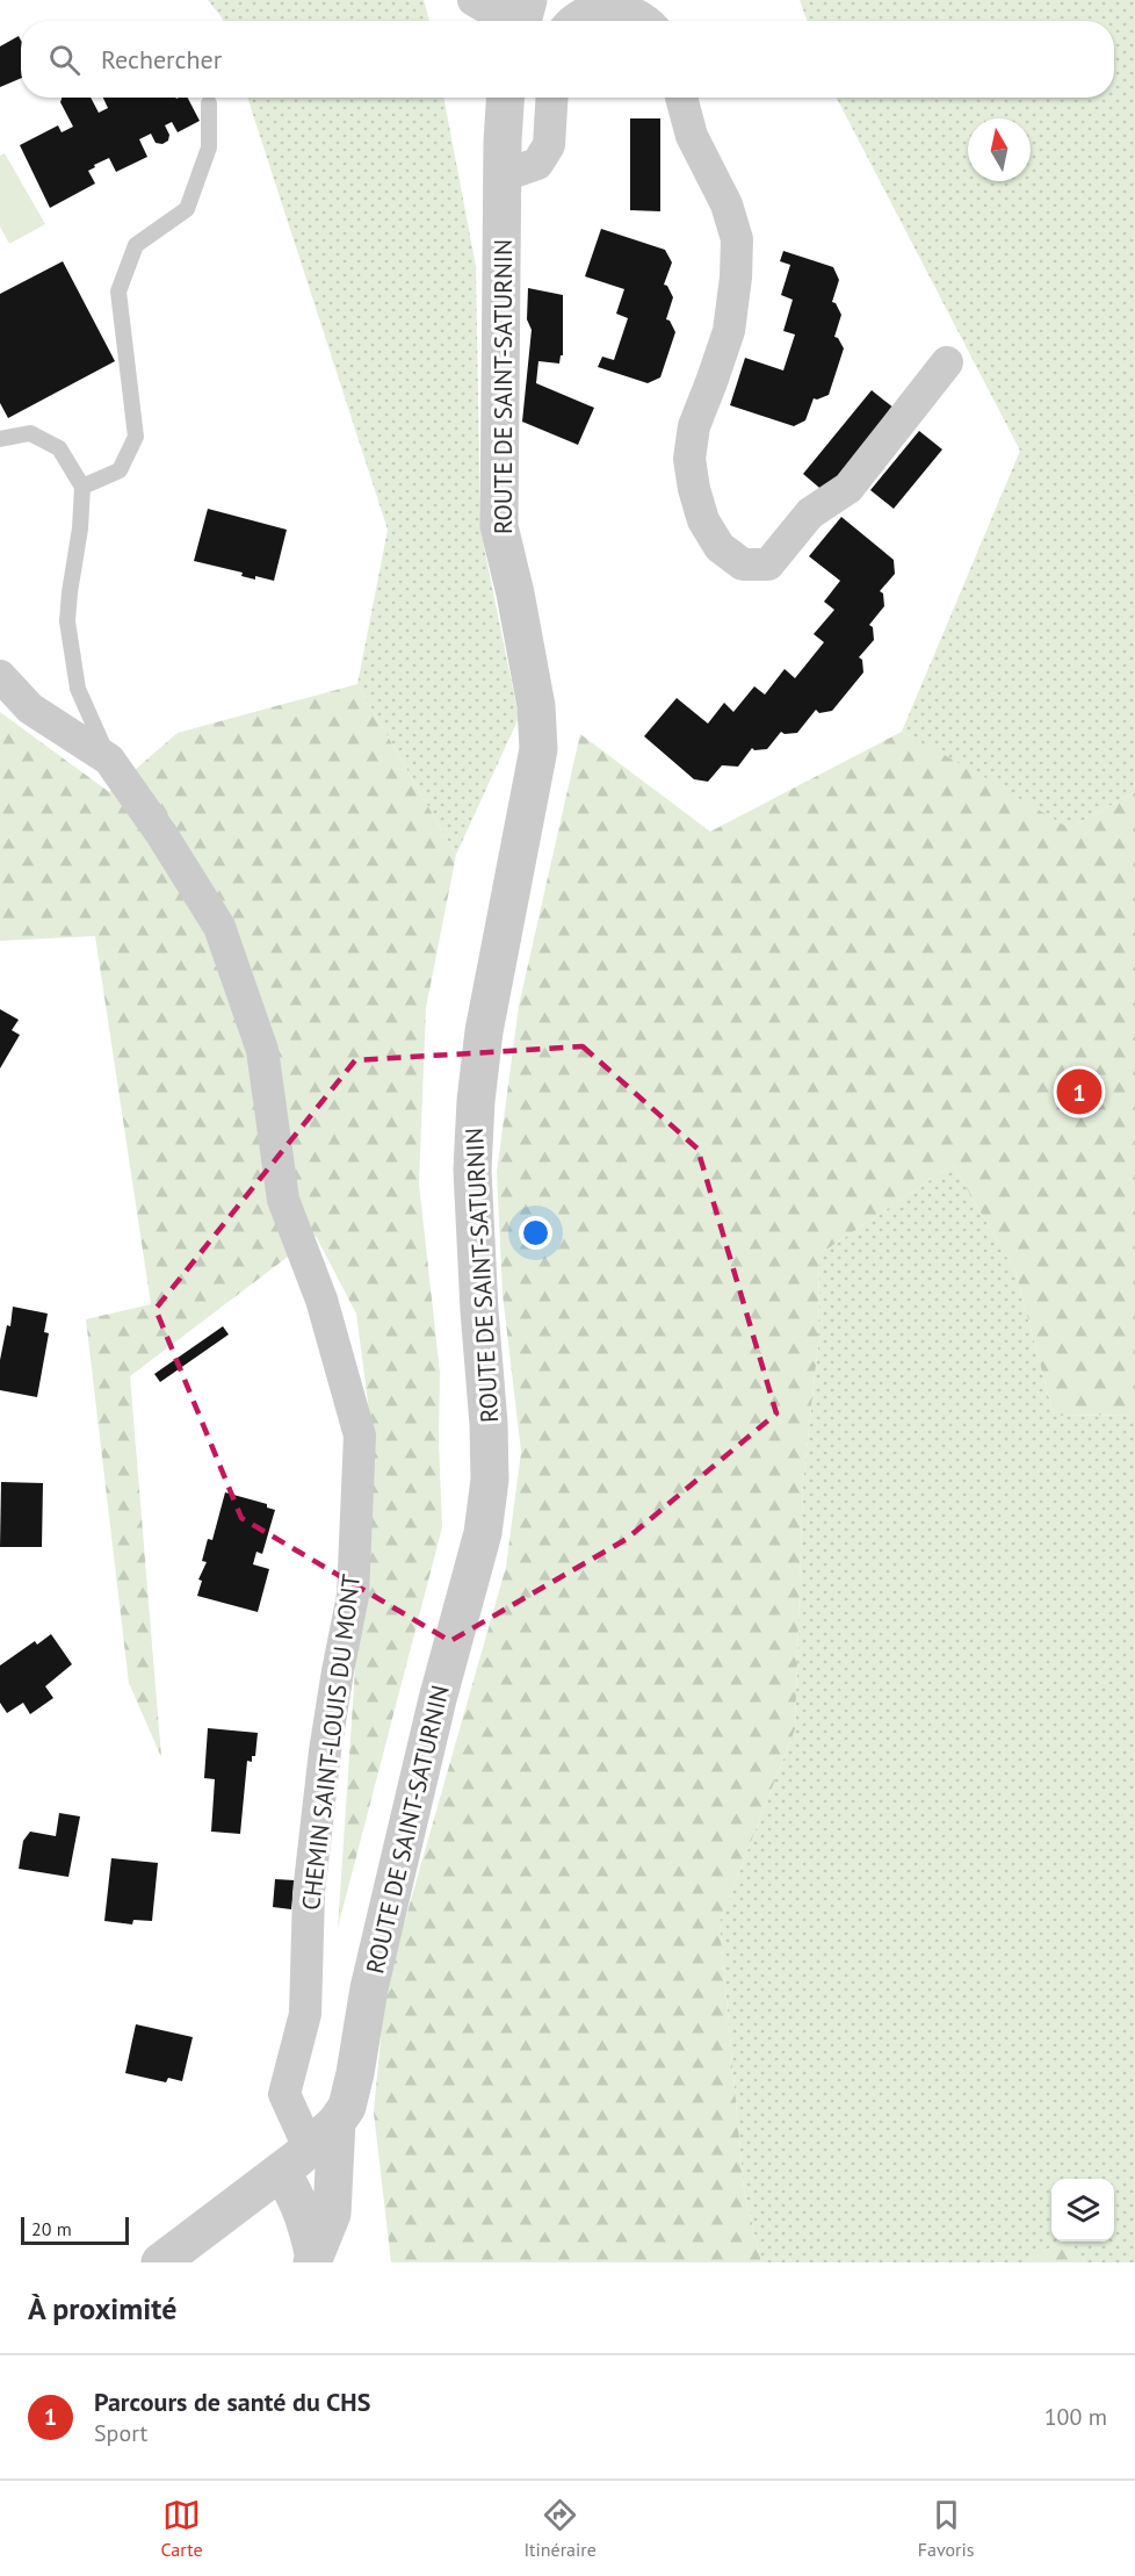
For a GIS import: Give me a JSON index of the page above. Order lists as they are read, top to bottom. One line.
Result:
{"streets":{"street":["ROUTE DE SAINT-SATURNIN","CHEMIN SAINT-LOUIS DU MONT"]},"crossings":[["ROUTE DE SAINT-SATURNIN","CHEMIN SAINT-LOUIS DU MONT"]],"scale_bar":"20 m","north":"top","page":{"search":"Rechercher","pins":"1","scale":"20 m","heading":"À proximité","list":[{"mark":"1","name":"Parcours de santé du CHS","note":"Sport","value":"100 m"}],"nav":["Carte","Itinéraire","Favoris"]}}
